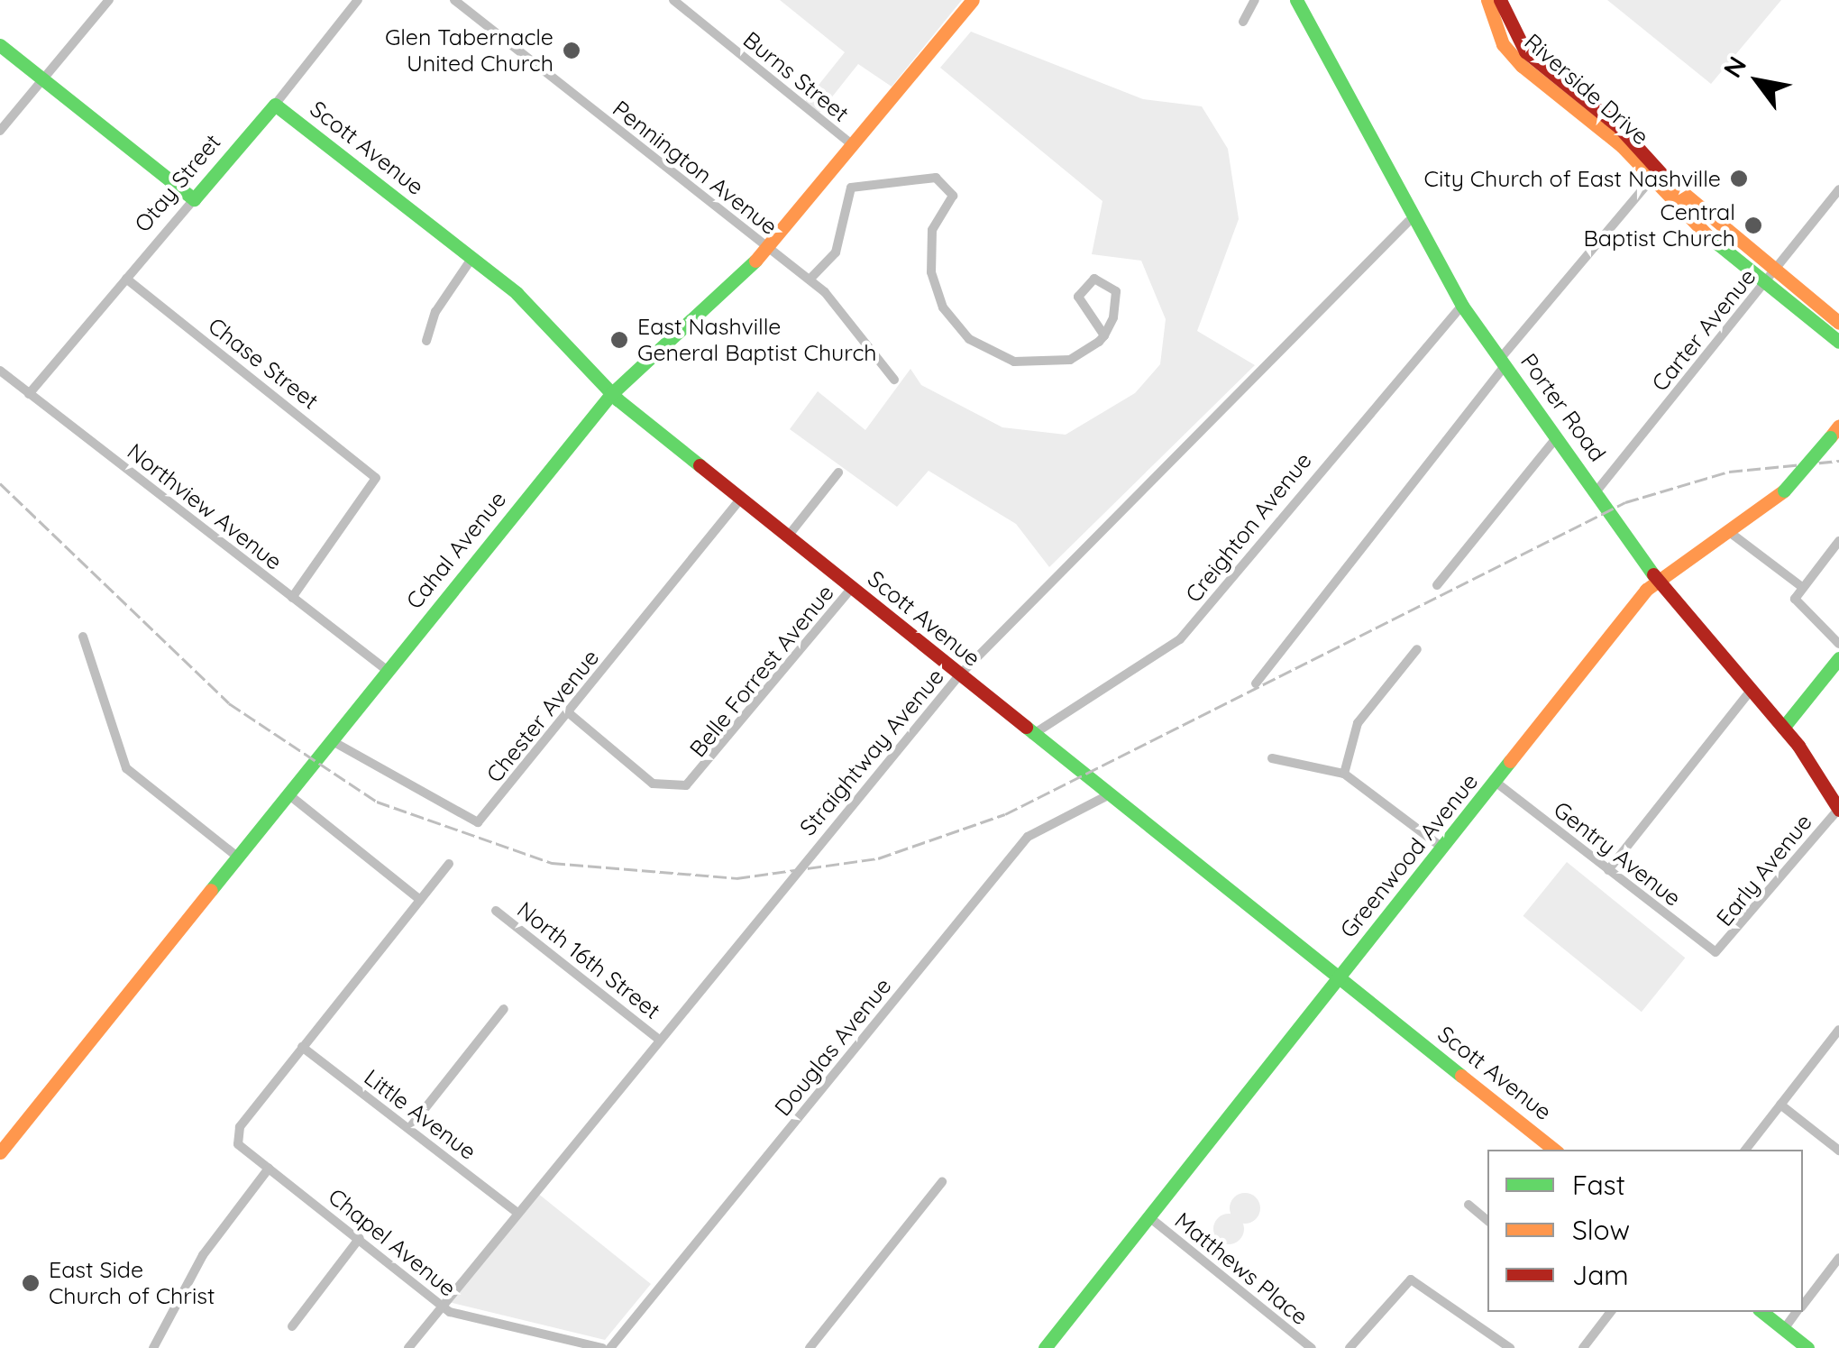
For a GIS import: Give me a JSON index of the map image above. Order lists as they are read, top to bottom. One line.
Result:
{"streets":{"street":["Burns Street","Riverside Drive","Scott Avenue","Pennington Avenue","Otay Street","Carter Avenue","Chase Street","Porter Road","Northview Avenue","Creighton Avenue","Cahal Avenue","Belle Forrest Avenue","Chester Avenue","Straightway Avenue","Gentry Avenue","Greenwood Avenue","Early Avenue","North 16th Street","Douglas Avenue","Little Avenue","Chapel Avenue","Matthews Place"]},"crossings":[["Burns Street","Cahal Avenue"],["Riverside Drive","Carter Avenue"],["Scott Avenue","Otay Street"],["Scott Avenue","Creighton Avenue"],["Scott Avenue","Cahal Avenue"],["Scott Avenue","Belle Forrest Avenue"],["Scott Avenue","Chester Avenue"],["Scott Avenue","Straightway Avenue"],["Scott Avenue","Greenwood Avenue"],["Scott Avenue","Douglas Avenue"],["Pennington Avenue","Cahal Avenue"],["Otay Street","Chase Street"],["Otay Street","Northview Avenue"],["Carter Avenue","Porter Road"],["Chase Street","Northview Avenue"],["Porter Road","Creighton Avenue"],["Porter Road","Straightway Avenue"],["Porter Road","Greenwood Avenue"],["Porter Road","Early Avenue"],["Northview Avenue","Cahal Avenue"],["Cahal Avenue","Chester Avenue"],["Belle Forrest Avenue","Chester Avenue"],["Straightway Avenue","North 16th Street"],["Straightway Avenue","Little Avenue"],["Straightway Avenue","Chapel Avenue"],["Gentry Avenue","Greenwood Avenue"],["Gentry Avenue","Early Avenue"],["Greenwood Avenue","Matthews Place"],["Little Avenue","Chapel Avenue"]],"places":["Glen Tabernacle United Church","City Church of East Nashville","Central Baptist Church","East Nashville General Baptist Church","East Side Church of Christ"],"legend":["Fast","Slow","Jam"],"north":"top left"}
